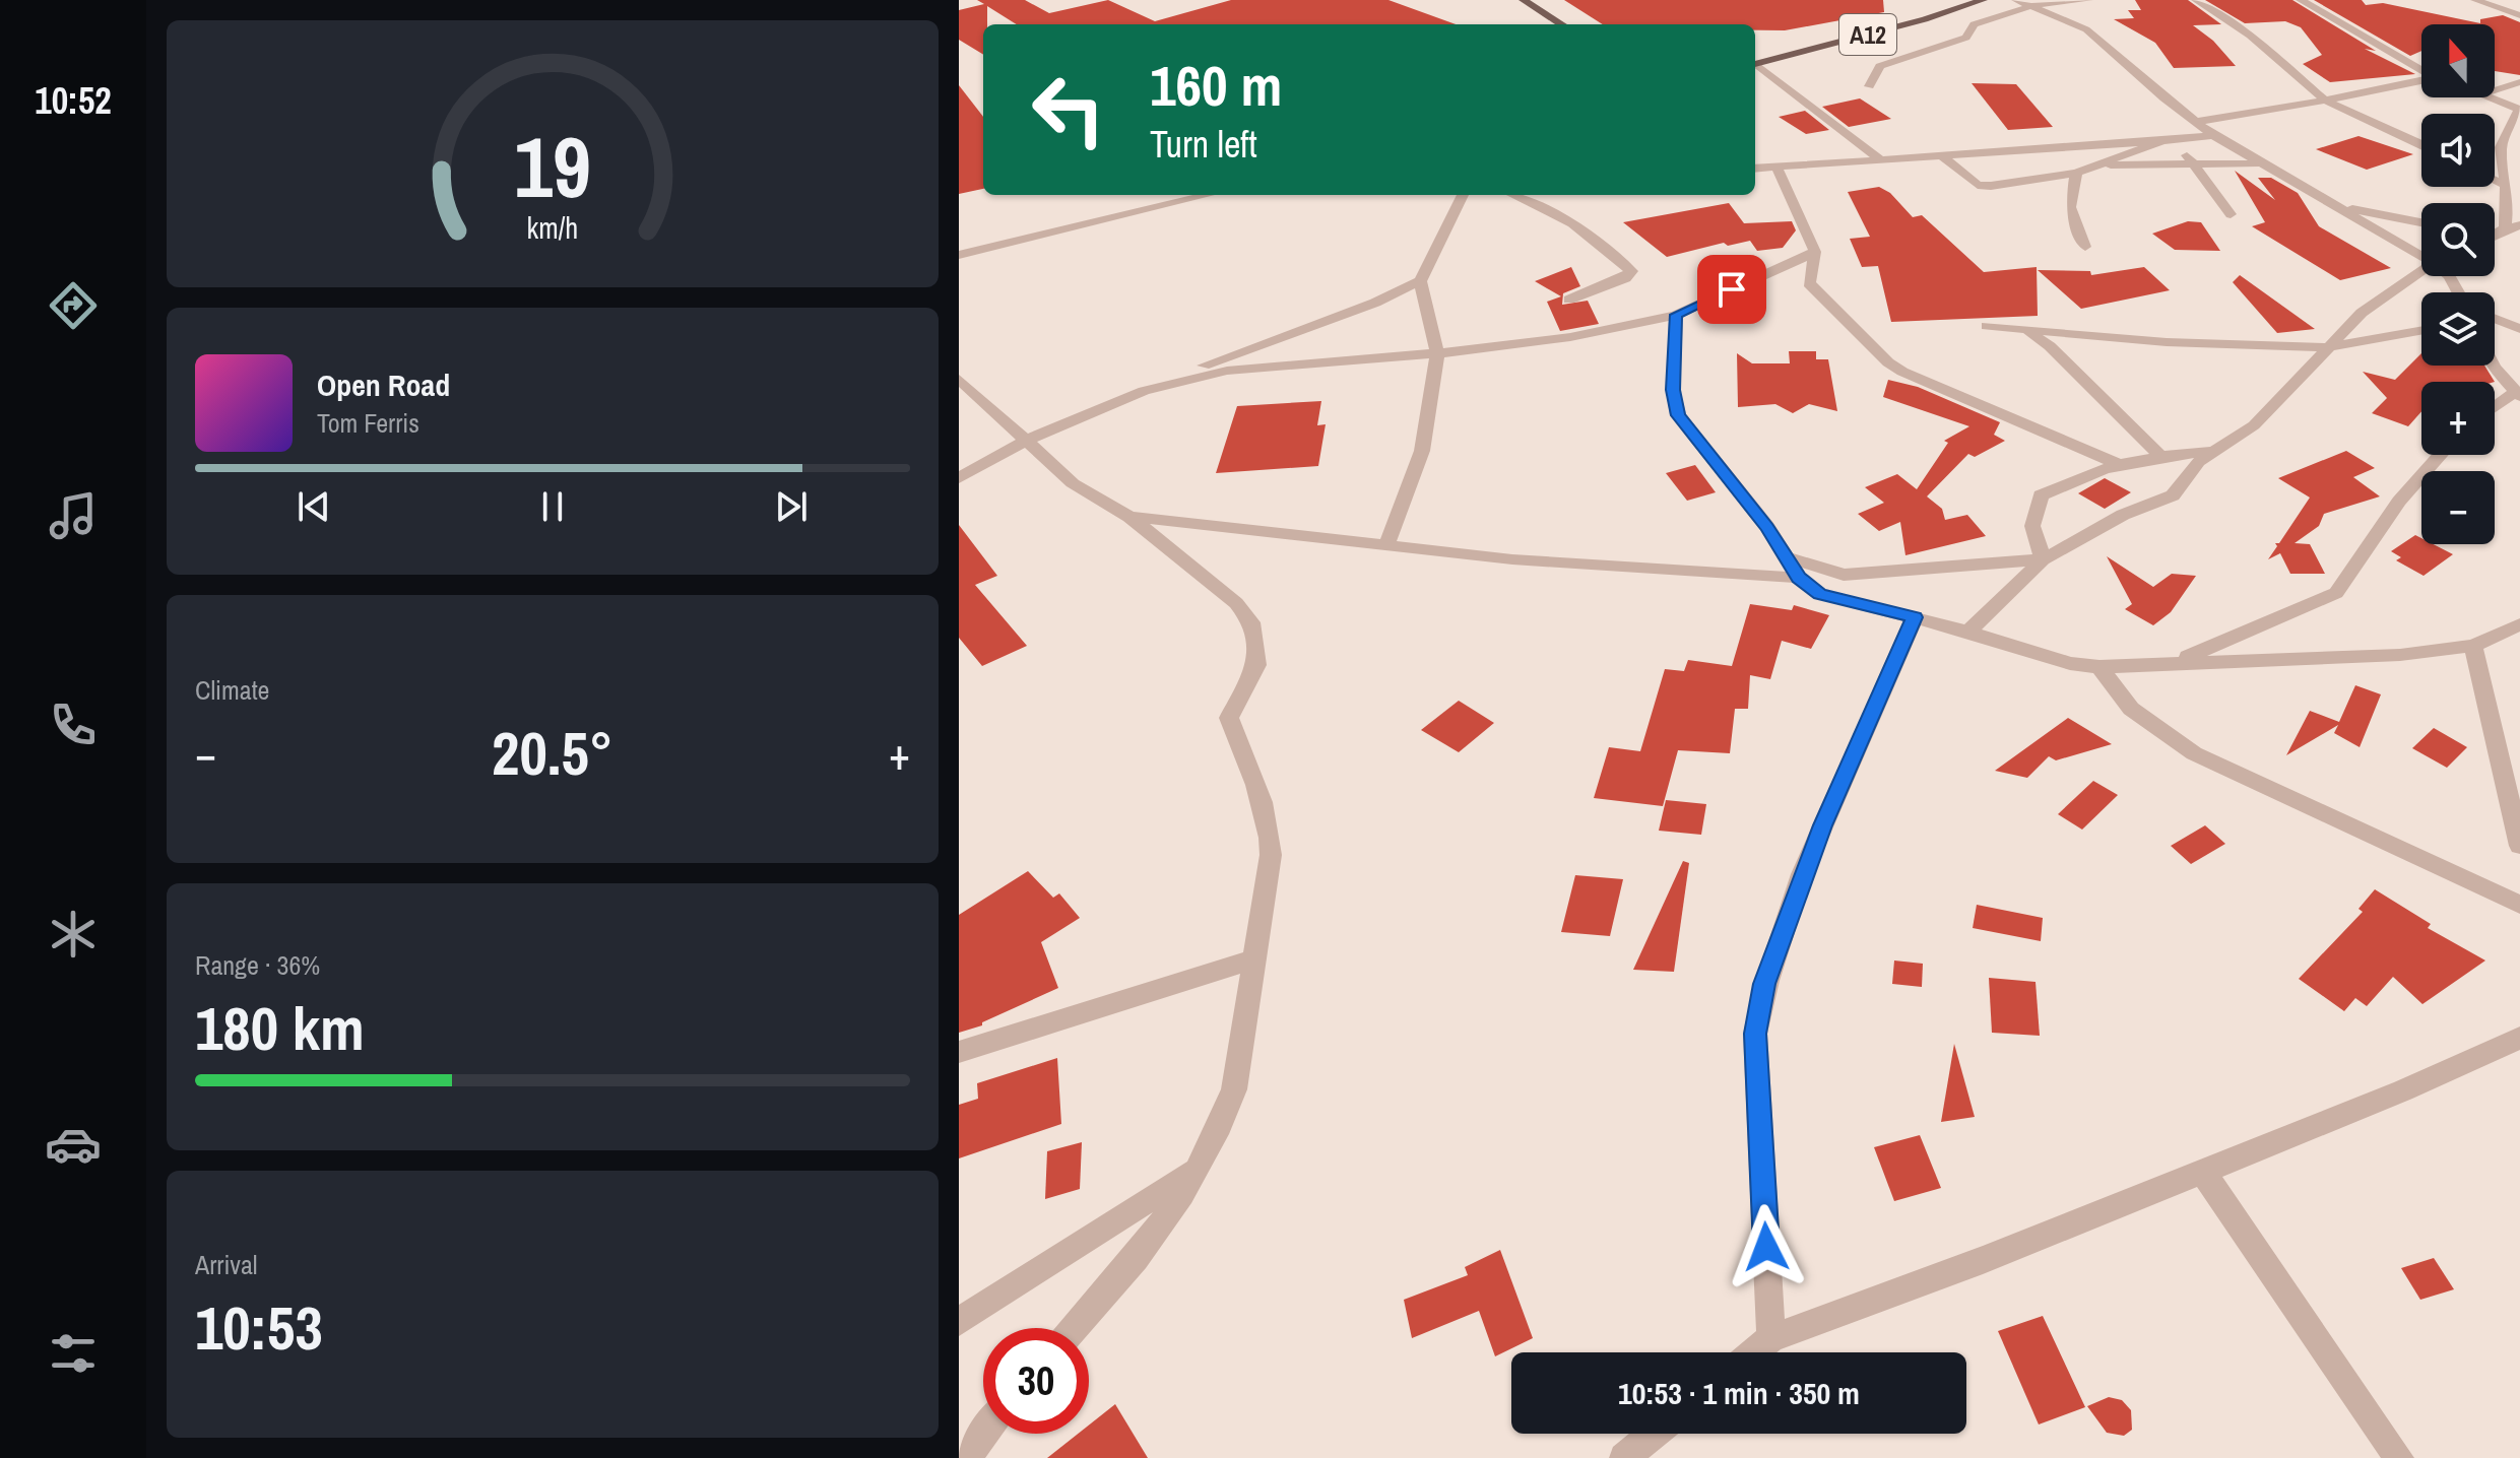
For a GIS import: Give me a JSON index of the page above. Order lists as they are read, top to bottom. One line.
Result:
{"streets":{"main road":["A12"]},"north":"top","page":{"tabs":"10:52","map_buttons":["+","−"],"turn":["160 m","Turn left"],"song":["Open Road","Tom Ferris"],"tile":["Climate",["Range · 36%","180 km"],["Arrival","10:53"]],"heat":["−","20.5°","+"],"limit":"30","trip":"10:53 · 1 min · 350 m","gauge":["19","km/h"]}}
